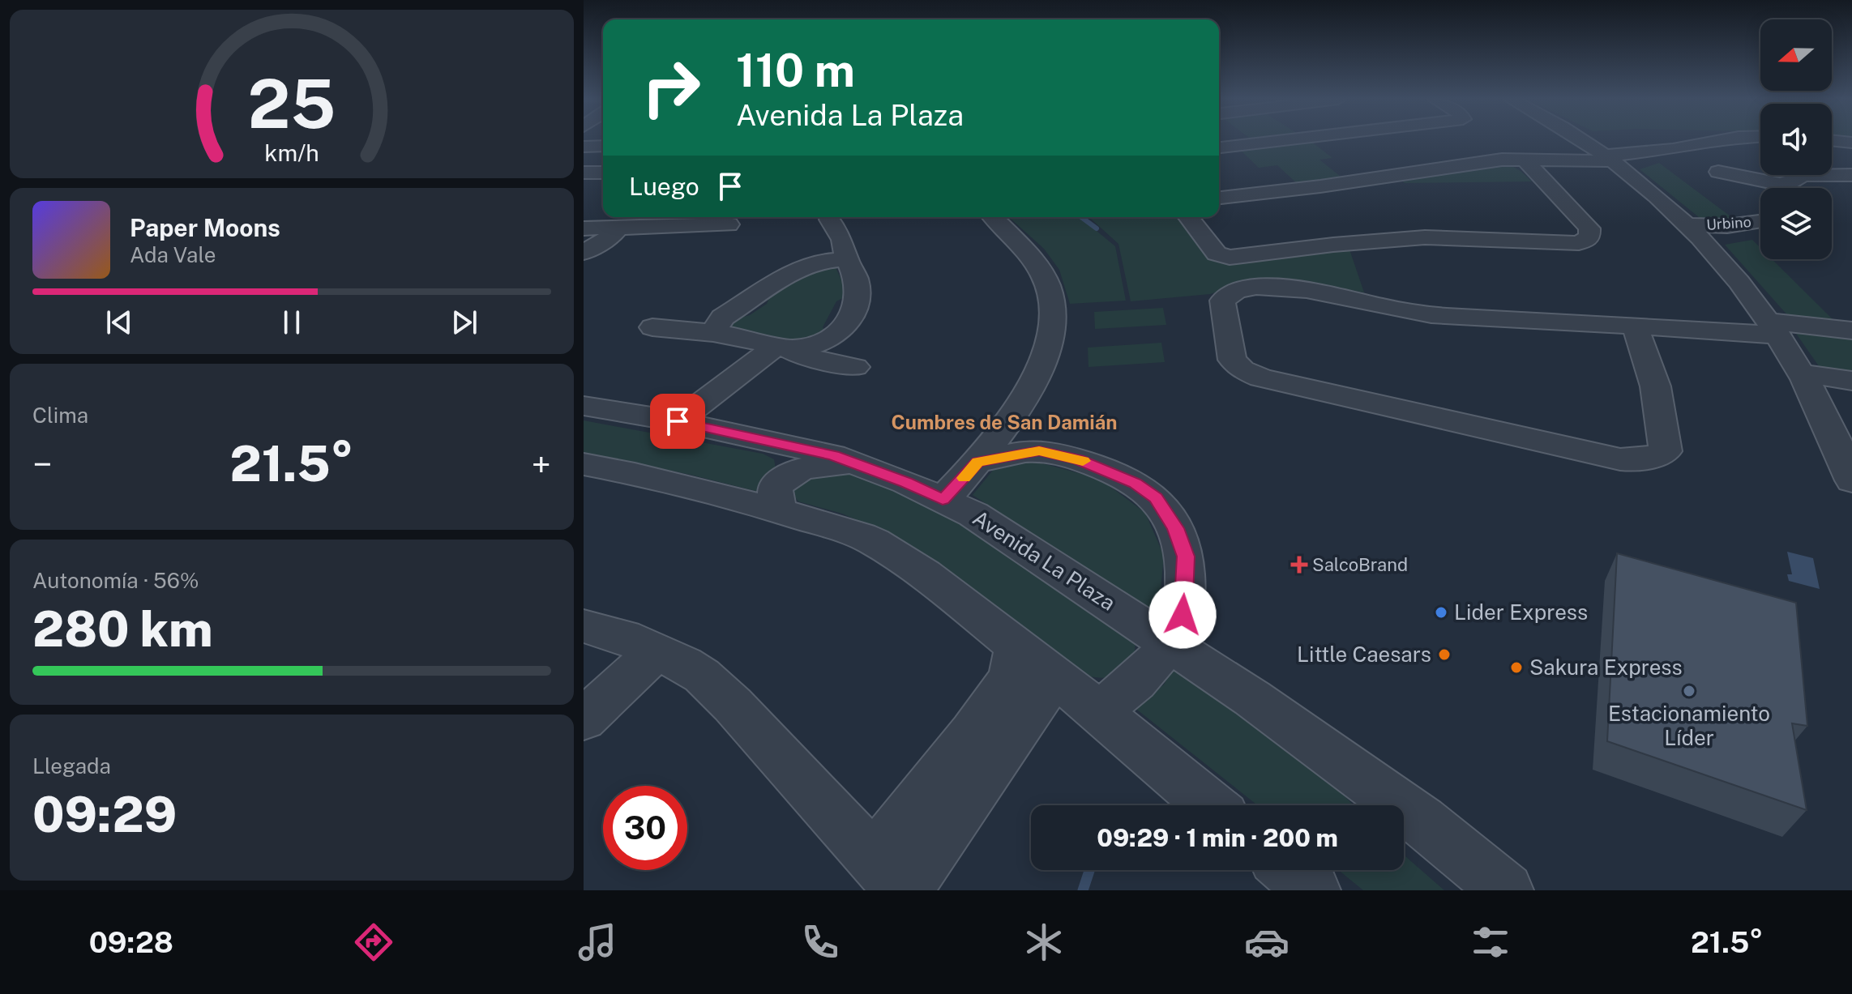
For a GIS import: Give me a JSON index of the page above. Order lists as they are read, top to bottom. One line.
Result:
{"streets":{"street":["Urbino","Avenida La Plaza"]},"districts":["Cumbres de San Damián"],"places":{"health":["SalcoBrand"],"other":["Lider Express","Little Caesars","Sakura Express","Estacionamiento Líder"]},"north":"left","page":{"turn":["110 m","Avenida La Plaza"],"then":"Luego","song":["Paper Moons","Ada Vale"],"tile":["Clima",["Autonomía · 56%","280 km"],["Llegada","09:29"]],"heat":["−","21.5°","+"],"limit":"30","trip":"09:29 · 1 min · 200 m","tabs":["09:28","21.5°"],"gauge":["25","km/h"]}}
